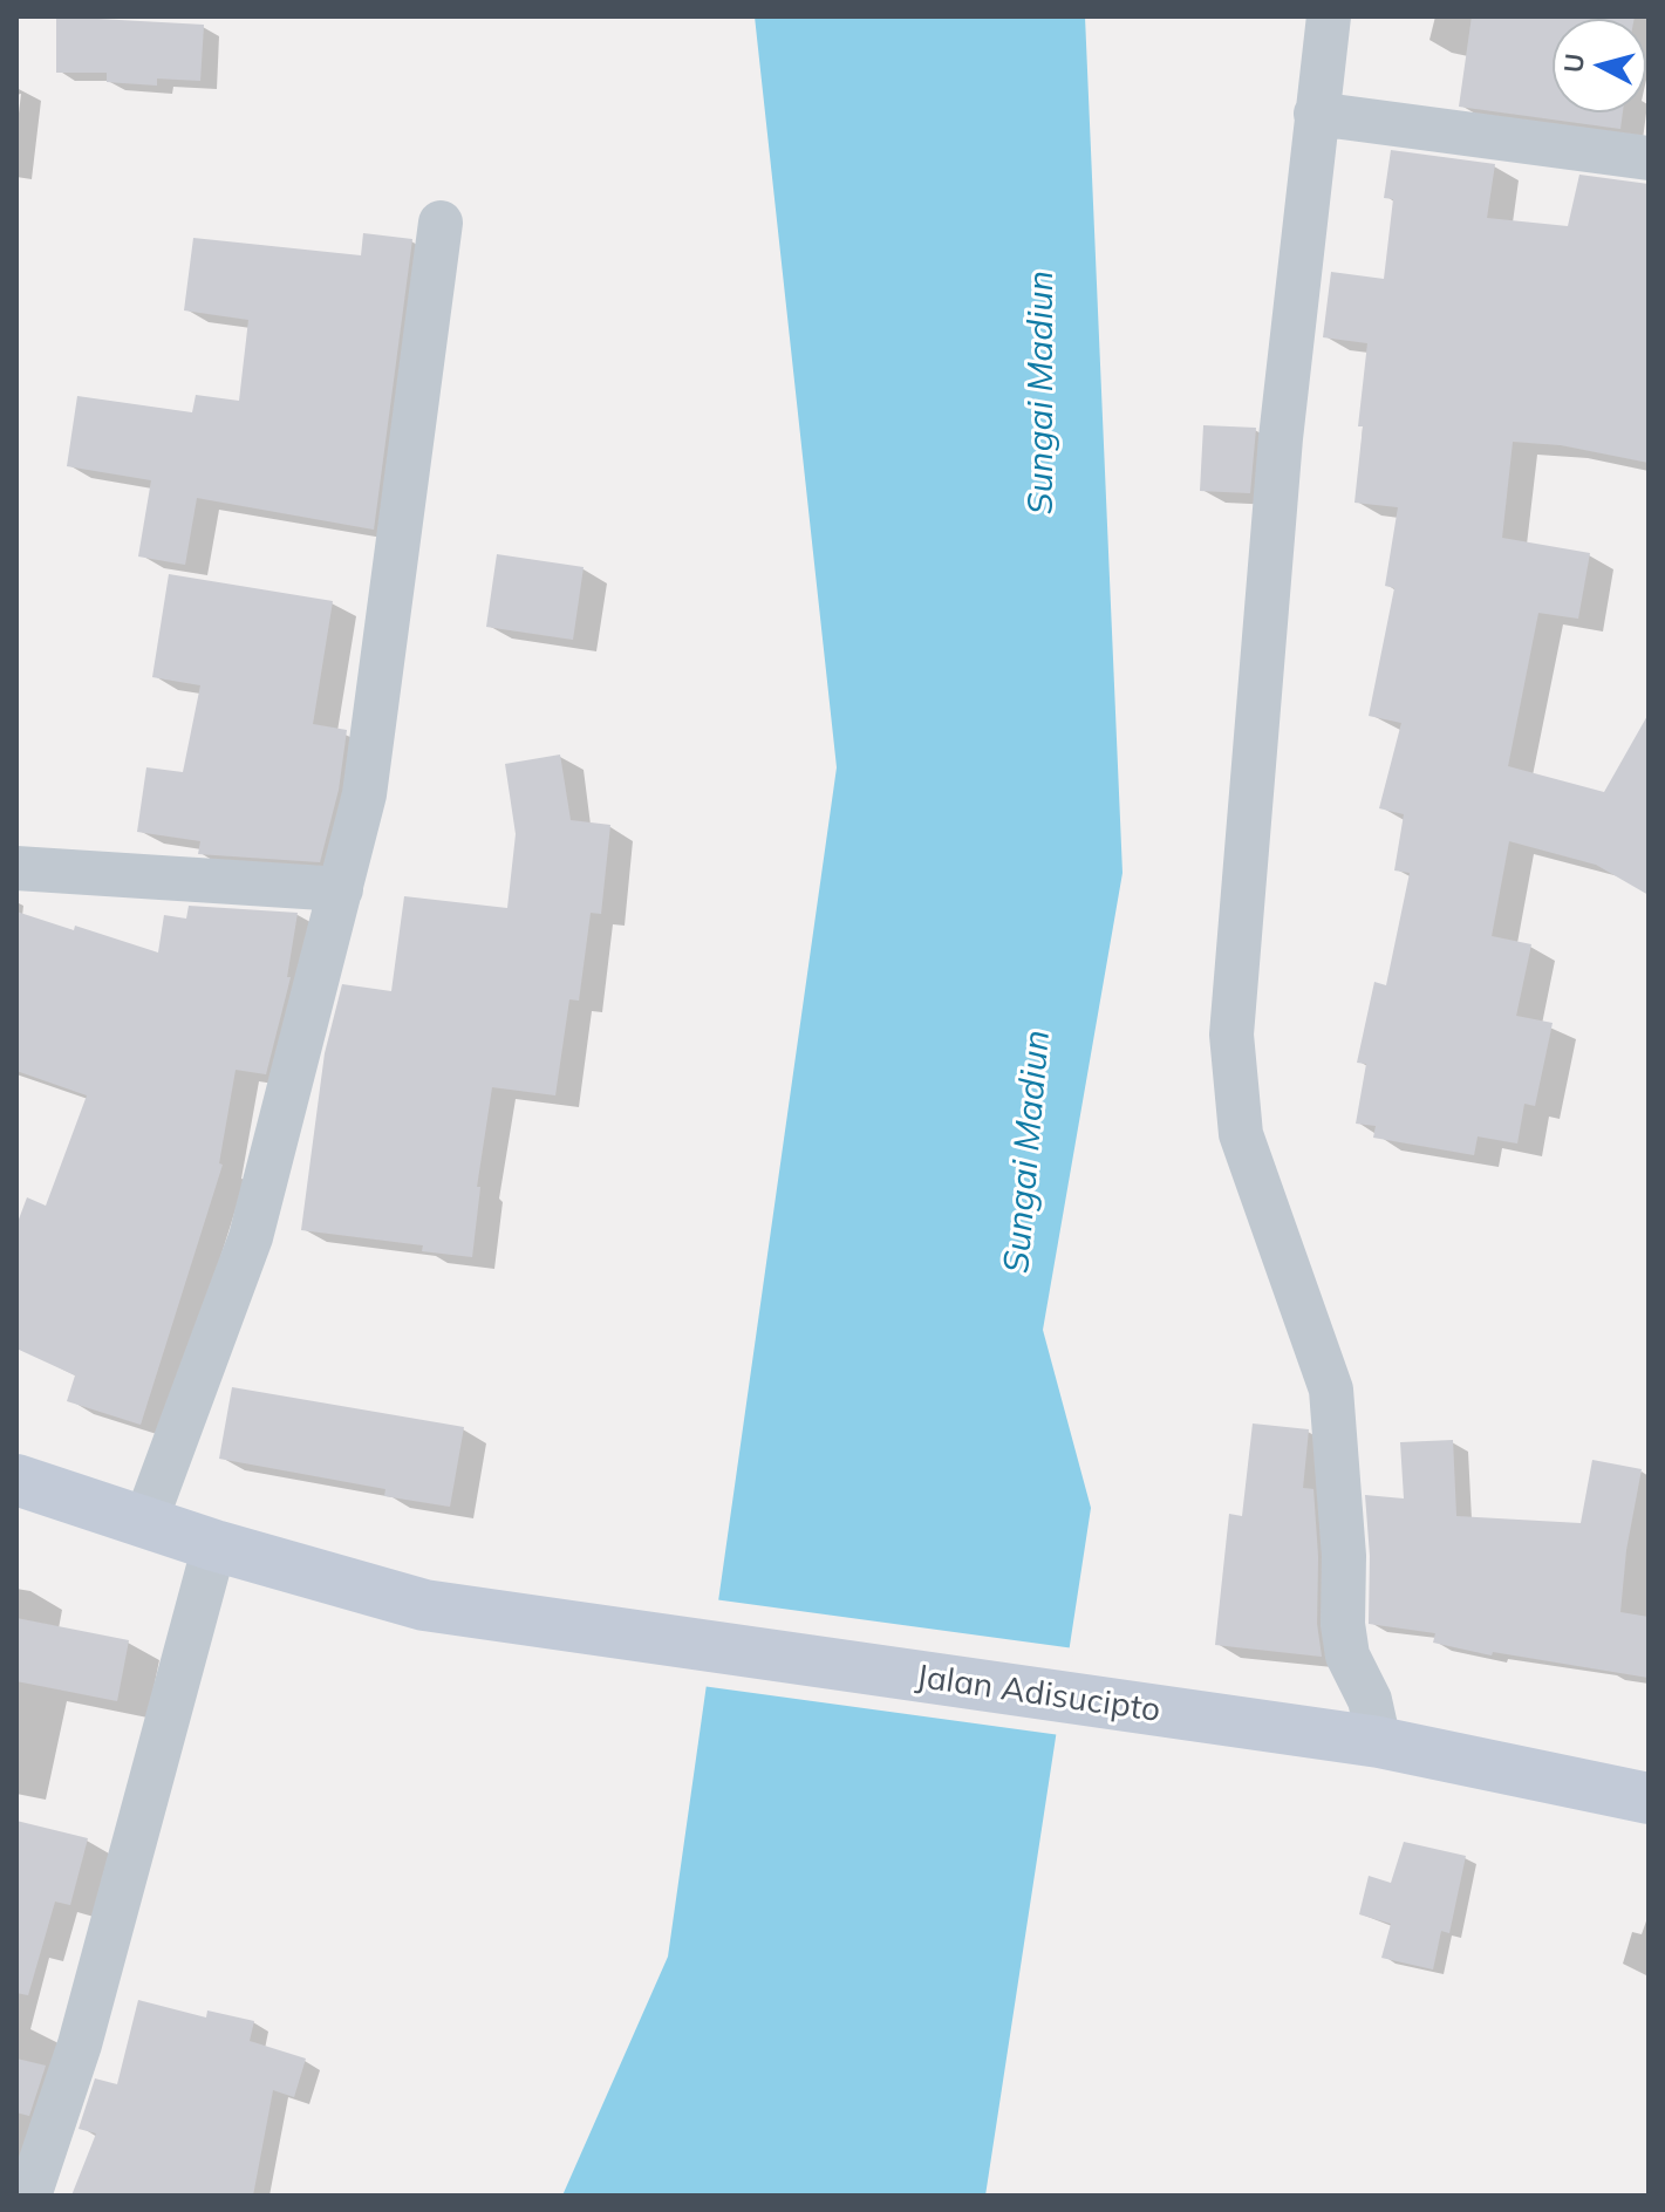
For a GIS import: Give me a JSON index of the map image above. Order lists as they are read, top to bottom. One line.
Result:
{"streets":{"main road":["Jalan Adisucipto"]},"water":["Sungai Madiun"],"north":"left"}
